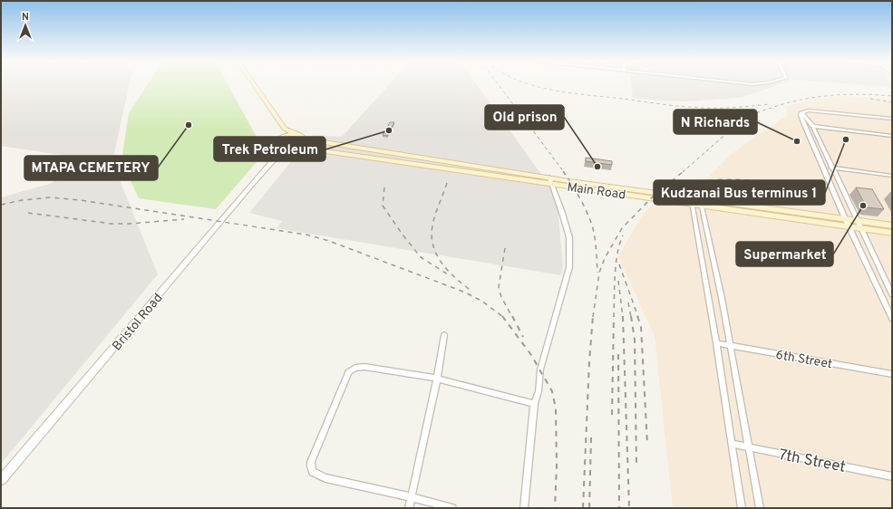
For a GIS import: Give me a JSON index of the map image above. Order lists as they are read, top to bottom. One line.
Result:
{"streets":{"main road":["Main Road"],"street":["Bristol Road","6th Street","7th Street"]},"places":["MTAPA CEMETERY","Trek Petroleum","Kudzanai Bus terminus 1","N Richards","Old prison","Supermarket"],"north":"top"}
